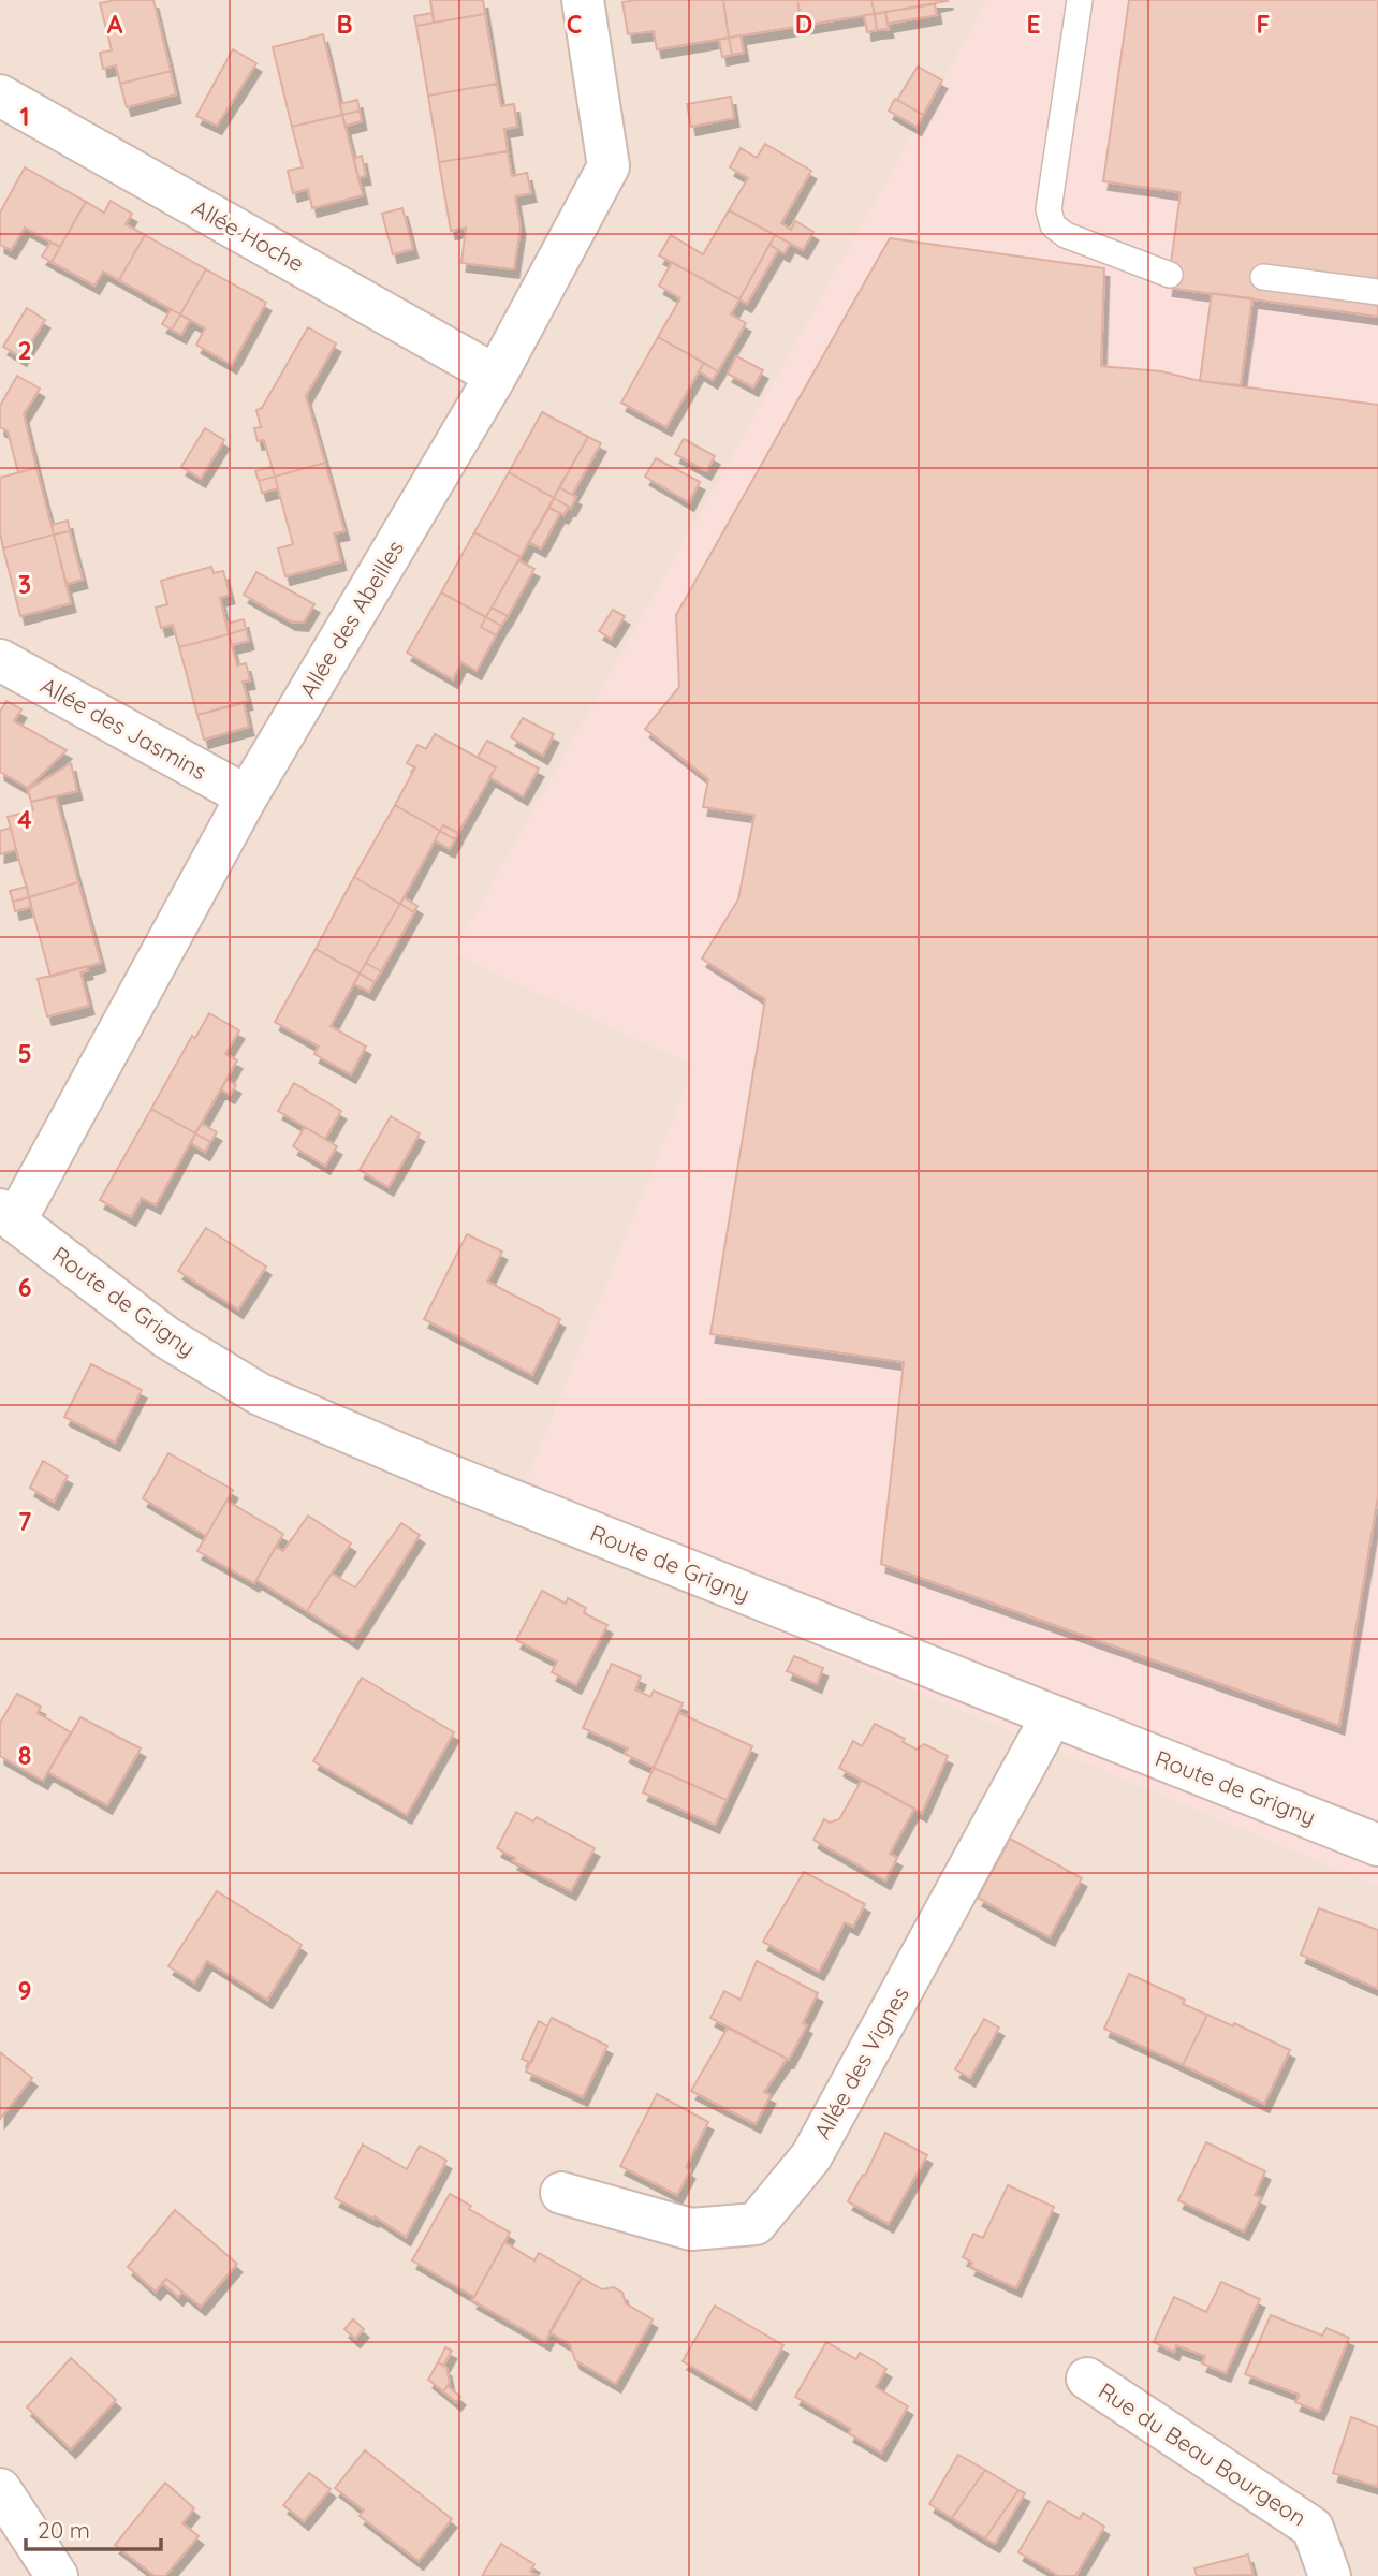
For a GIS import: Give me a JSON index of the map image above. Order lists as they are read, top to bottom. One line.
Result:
{"streets":{"street":["Allée Hoche","Allée des Abeilles","Allée des Jasmins","Route de Grigny","Allée des Vignes","Rue du Beau Bourgeon"]},"crossings":[["Allée Hoche","Allée des Abeilles"],["Allée des Abeilles","Allée des Jasmins"],["Allée des Abeilles","Route de Grigny"],["Route de Grigny","Allée des Vignes"]],"scale_bar":"20 m","grid":{"columns":["A","B","C","D","E","F"],"rows":["1","2","3","4","5","6","7","8","9"]}}
